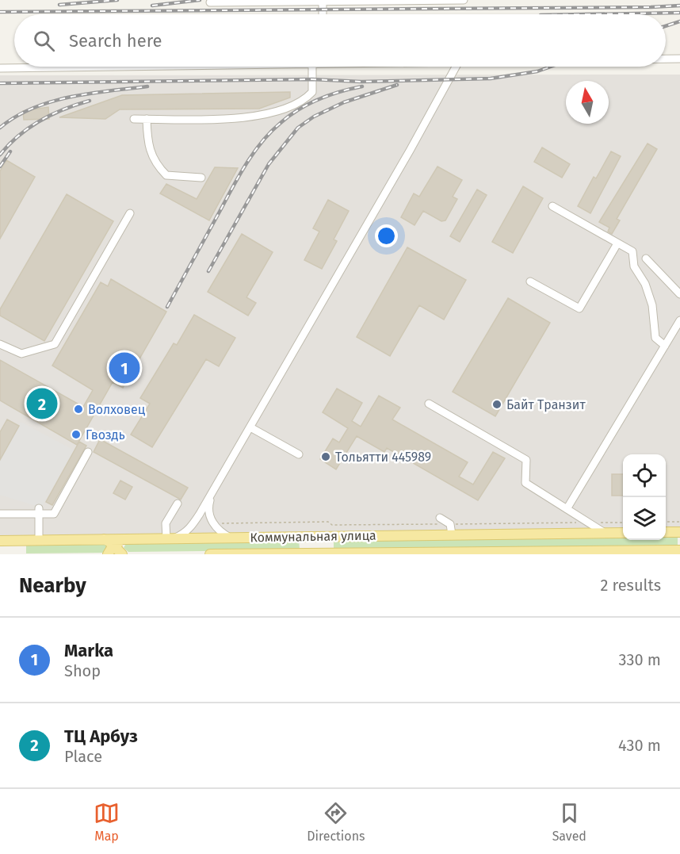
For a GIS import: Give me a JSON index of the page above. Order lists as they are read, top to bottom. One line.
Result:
{"streets":{"main road":["Коммунальная улица"]},"places":["Байт Транзит","Волховец","Гвоздь","Тольятти 445989"],"north":"top","page":{"search":"Search here","pins":["1","2"],"heading":["Nearby","2 results"],"list":[{"mark":"1","name":"Marka","note":"Shop","value":"330 m"},{"mark":"2","name":"ТЦ Арбуз","note":"Place","value":"430 m"}],"nav":["Map","Directions","Saved"]}}
